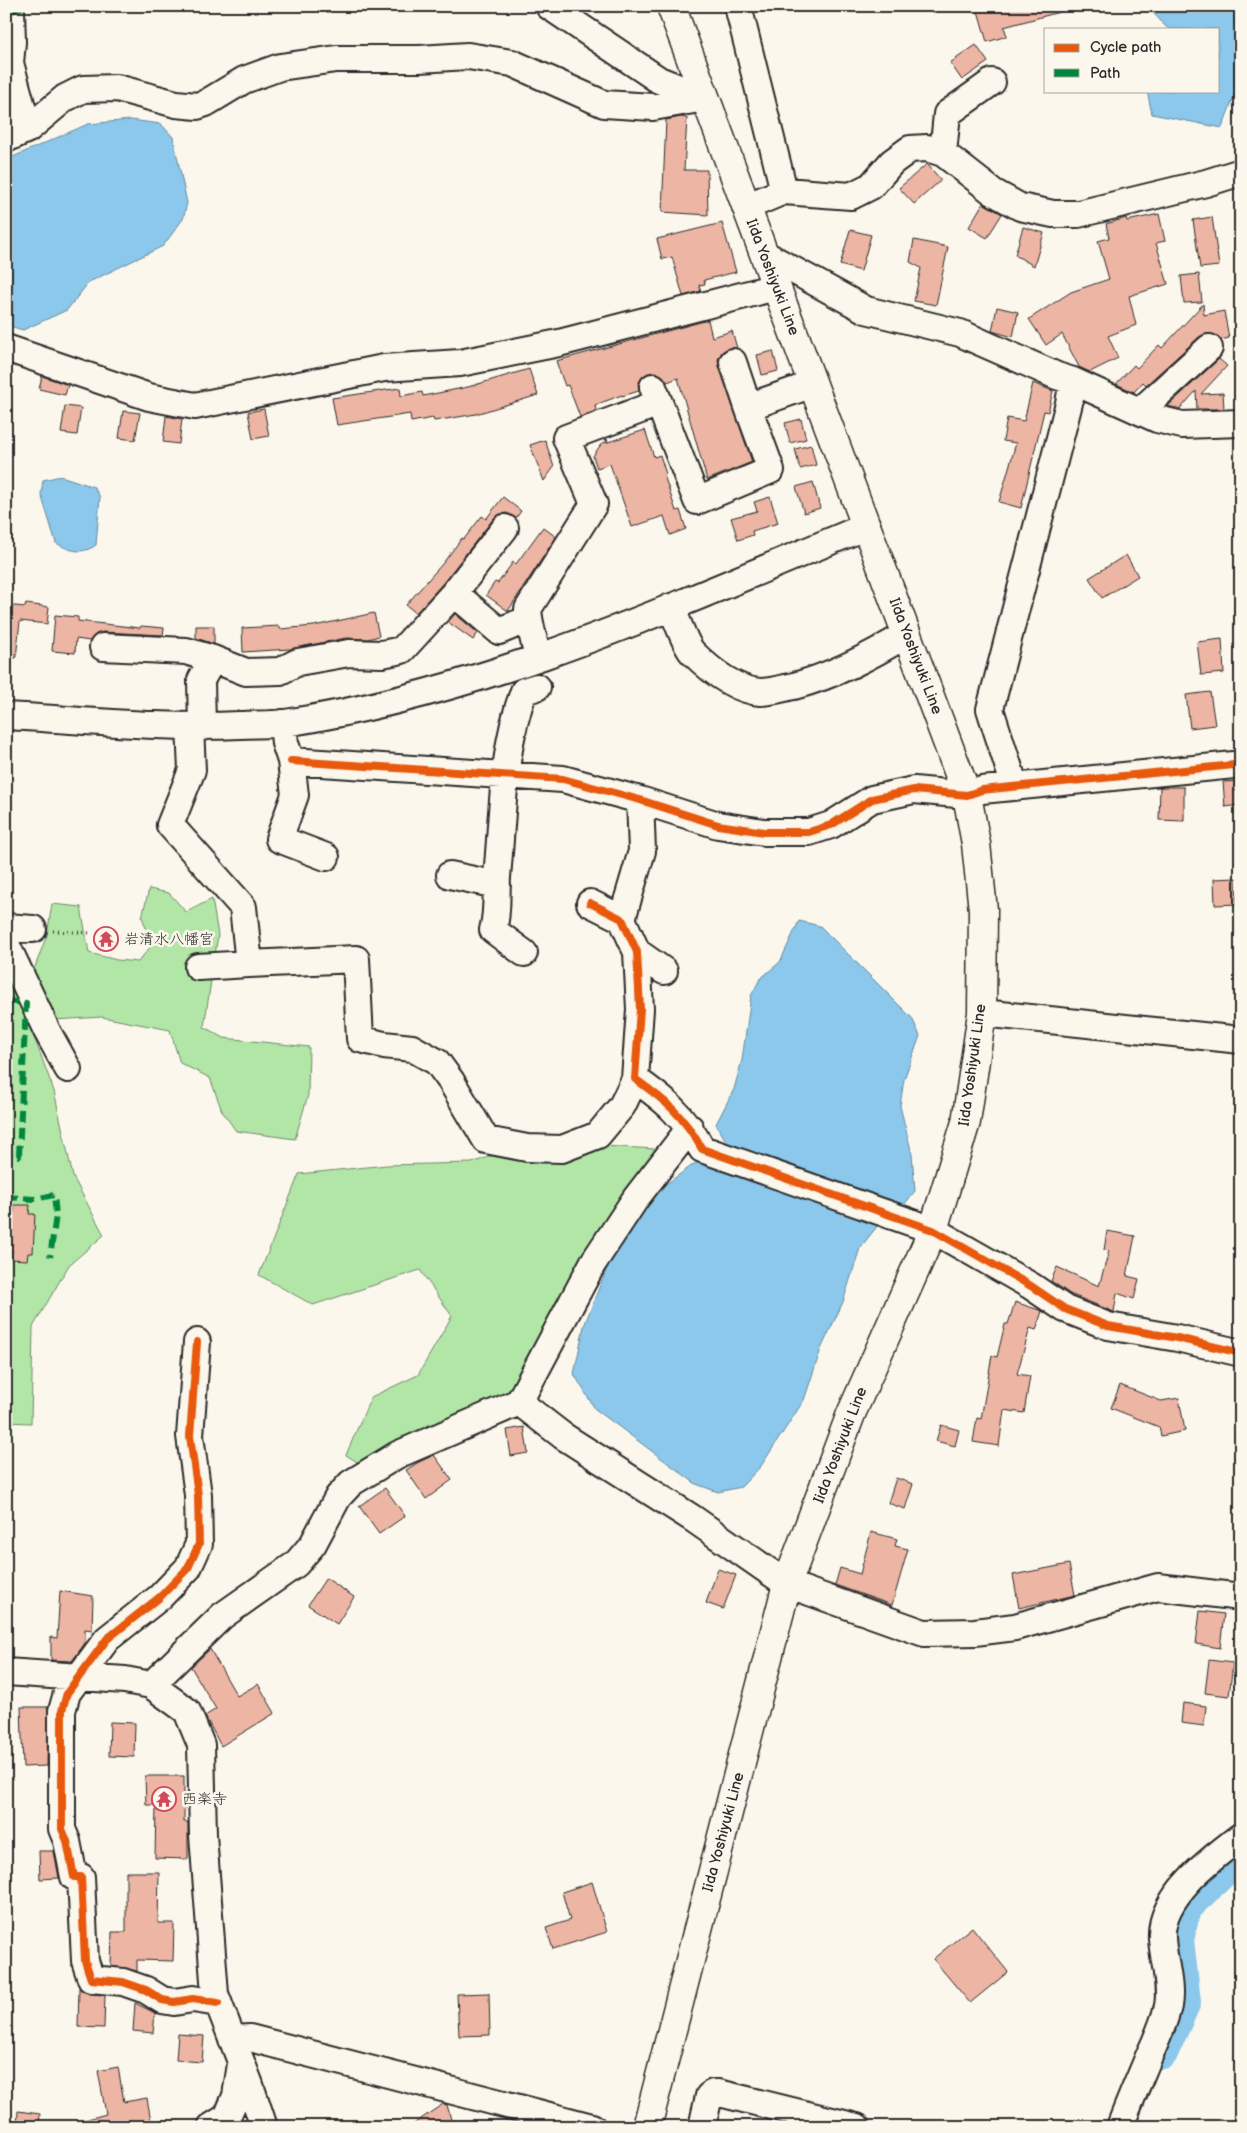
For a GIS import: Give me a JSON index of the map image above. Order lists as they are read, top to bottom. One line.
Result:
{"streets":{"main road":["Iida Yoshiyuki Line"]},"places":{"temple":["岩清水八幡宮","西楽寺"]},"legend":["Cycle path","Path"]}
